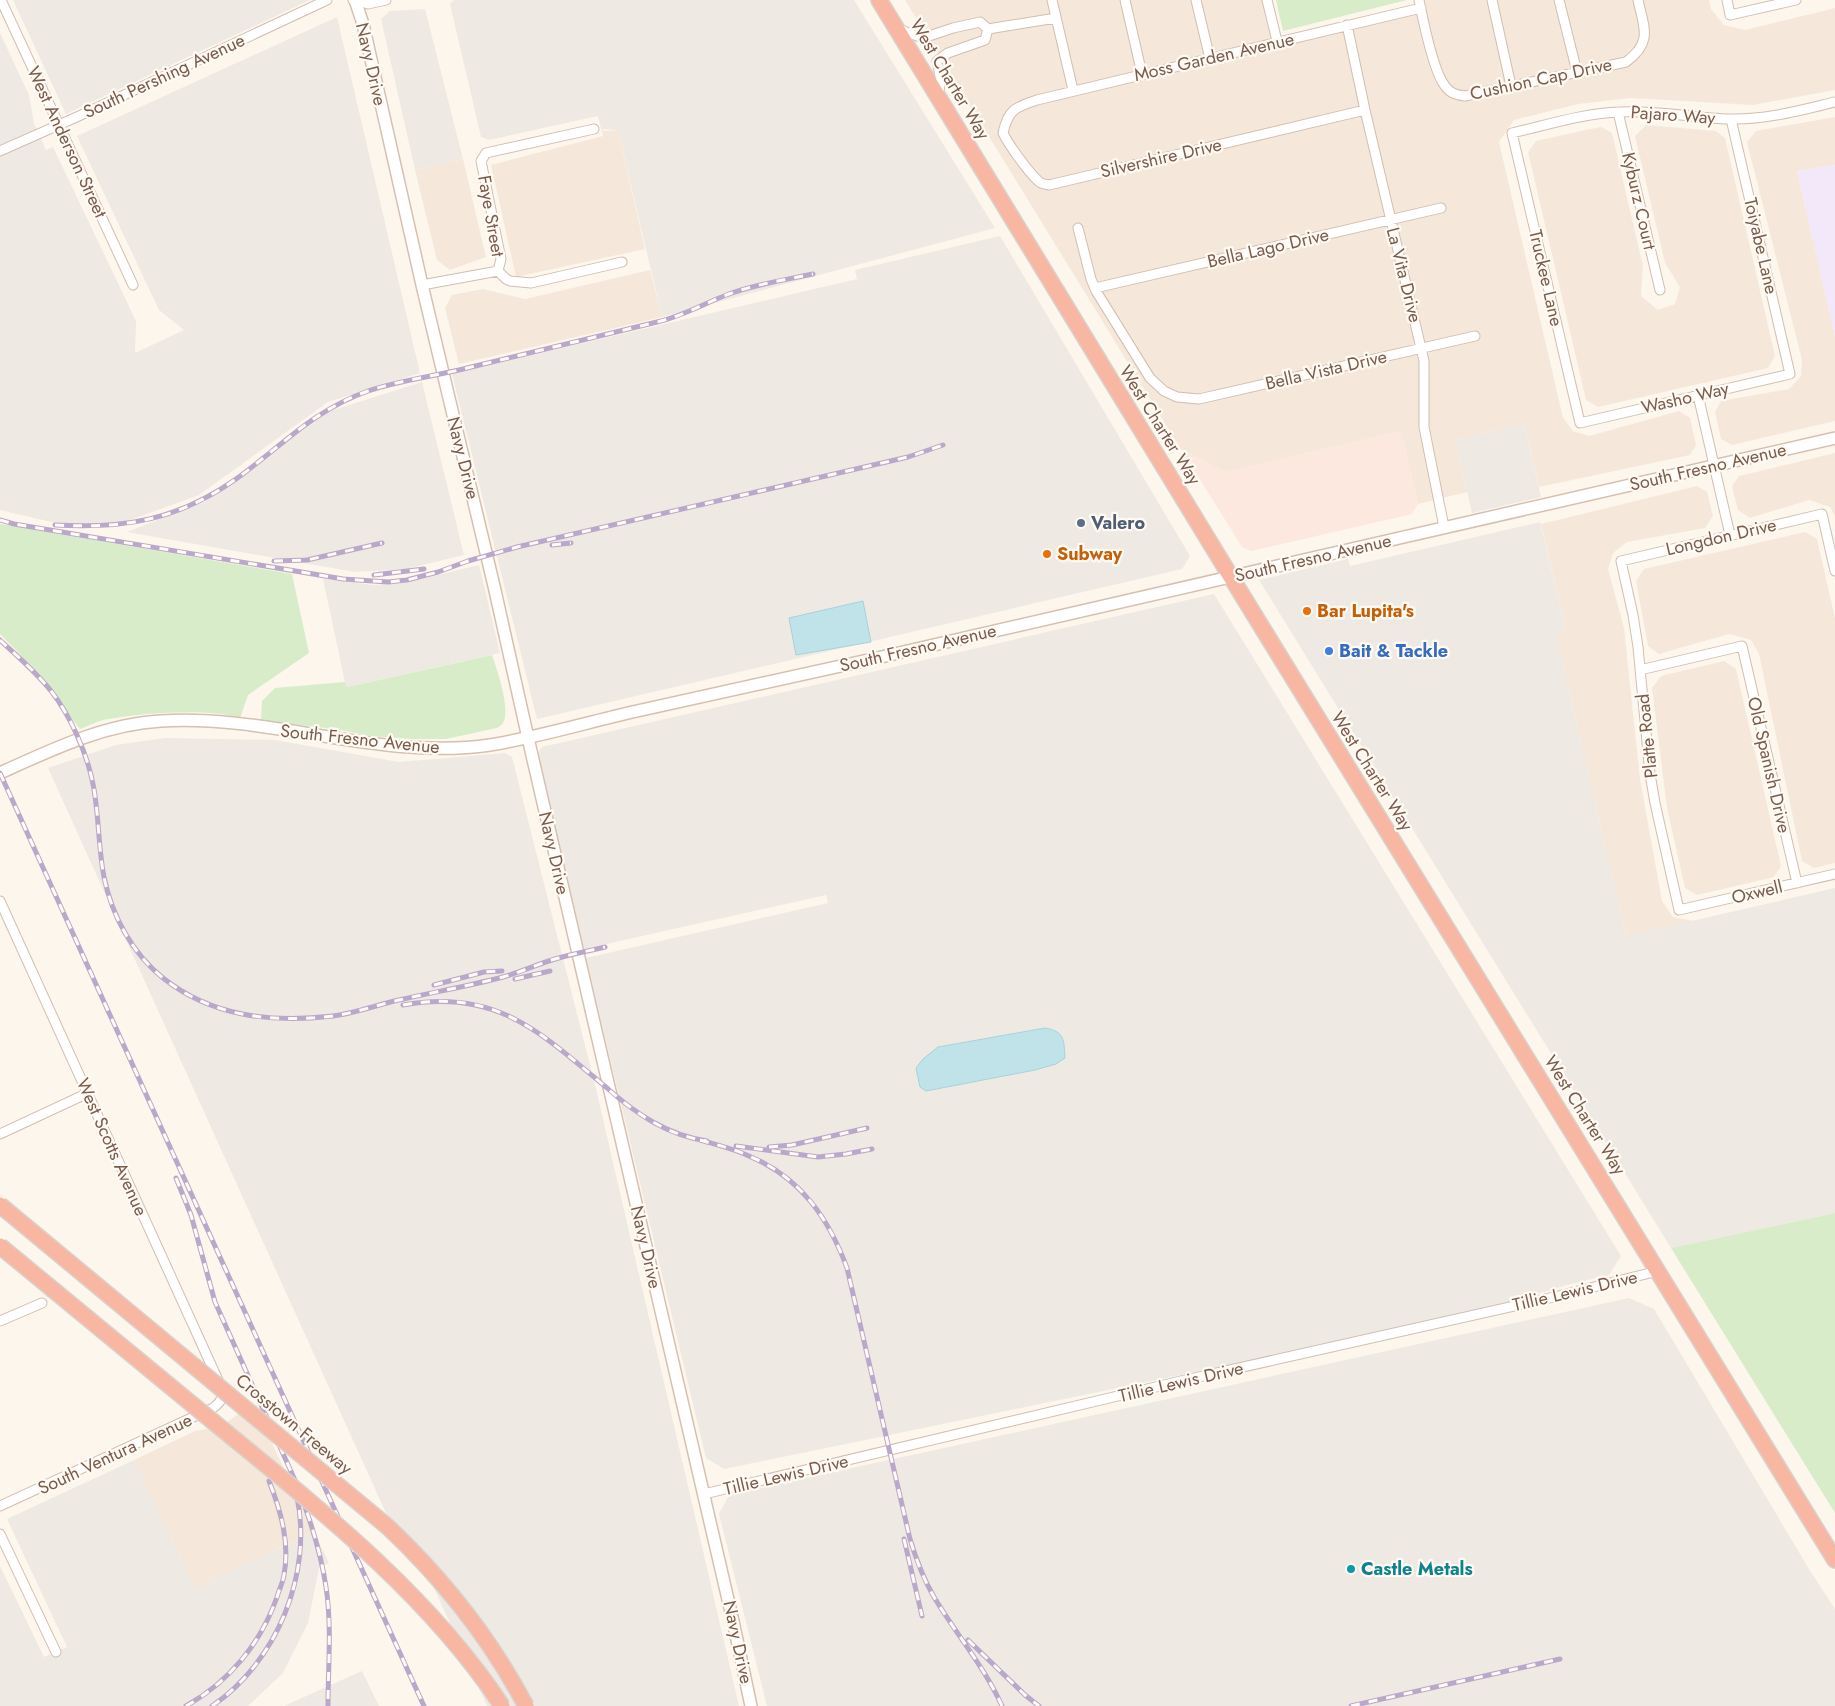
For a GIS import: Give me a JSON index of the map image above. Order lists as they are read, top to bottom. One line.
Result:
{"streets":{"highway":["West Charter Way","Crosstown Freeway"],"street":["Moss Garden Avenue","Navy Drive","South Pershing Avenue","Cushion Cap Drive","Pajaro Way","West Anderson Street","Silvershire Drive","Kyburz Court","Faye Street","Toiyabe Lane","Bella Lago Drive","La Vita Drive","Truckee Lane","Bella Vista Drive","Washo Way","South Fresno Avenue","Longdon Drive","Platte Road","Old Spanish Drive","Oxwell","West Scotts Avenue","Tillie Lewis Drive","South Ventura Avenue"]},"crossings":[["Moss Garden Avenue","Cushion Cap Drive"],["Moss Garden Avenue","Silvershire Drive"],["Moss Garden Avenue","La Vita Drive"],["Navy Drive","South Fresno Avenue"],["Navy Drive","Tillie Lewis Drive"],["South Pershing Avenue","West Anderson Street"],["West Charter Way","South Fresno Avenue"],["West Charter Way","Tillie Lewis Drive"],["Pajaro Way","Kyburz Court"],["Pajaro Way","Toiyabe Lane"],["Pajaro Way","Truckee Lane"],["Silvershire Drive","La Vita Drive"],["Toiyabe Lane","Washo Way"],["Bella Lago Drive","La Vita Drive"],["Bella Lago Drive","Bella Vista Drive"],["La Vita Drive","Bella Vista Drive"],["La Vita Drive","South Fresno Avenue"],["Truckee Lane","Washo Way"],["Longdon Drive","Platte Road"],["Platte Road","Old Spanish Drive"],["Platte Road","Oxwell"],["Old Spanish Drive","Oxwell"],["West Scotts Avenue","South Ventura Avenue"]],"places":["Valero","Subway","Bar Lupita's","Bait & Tackle","Castle Metals"]}
